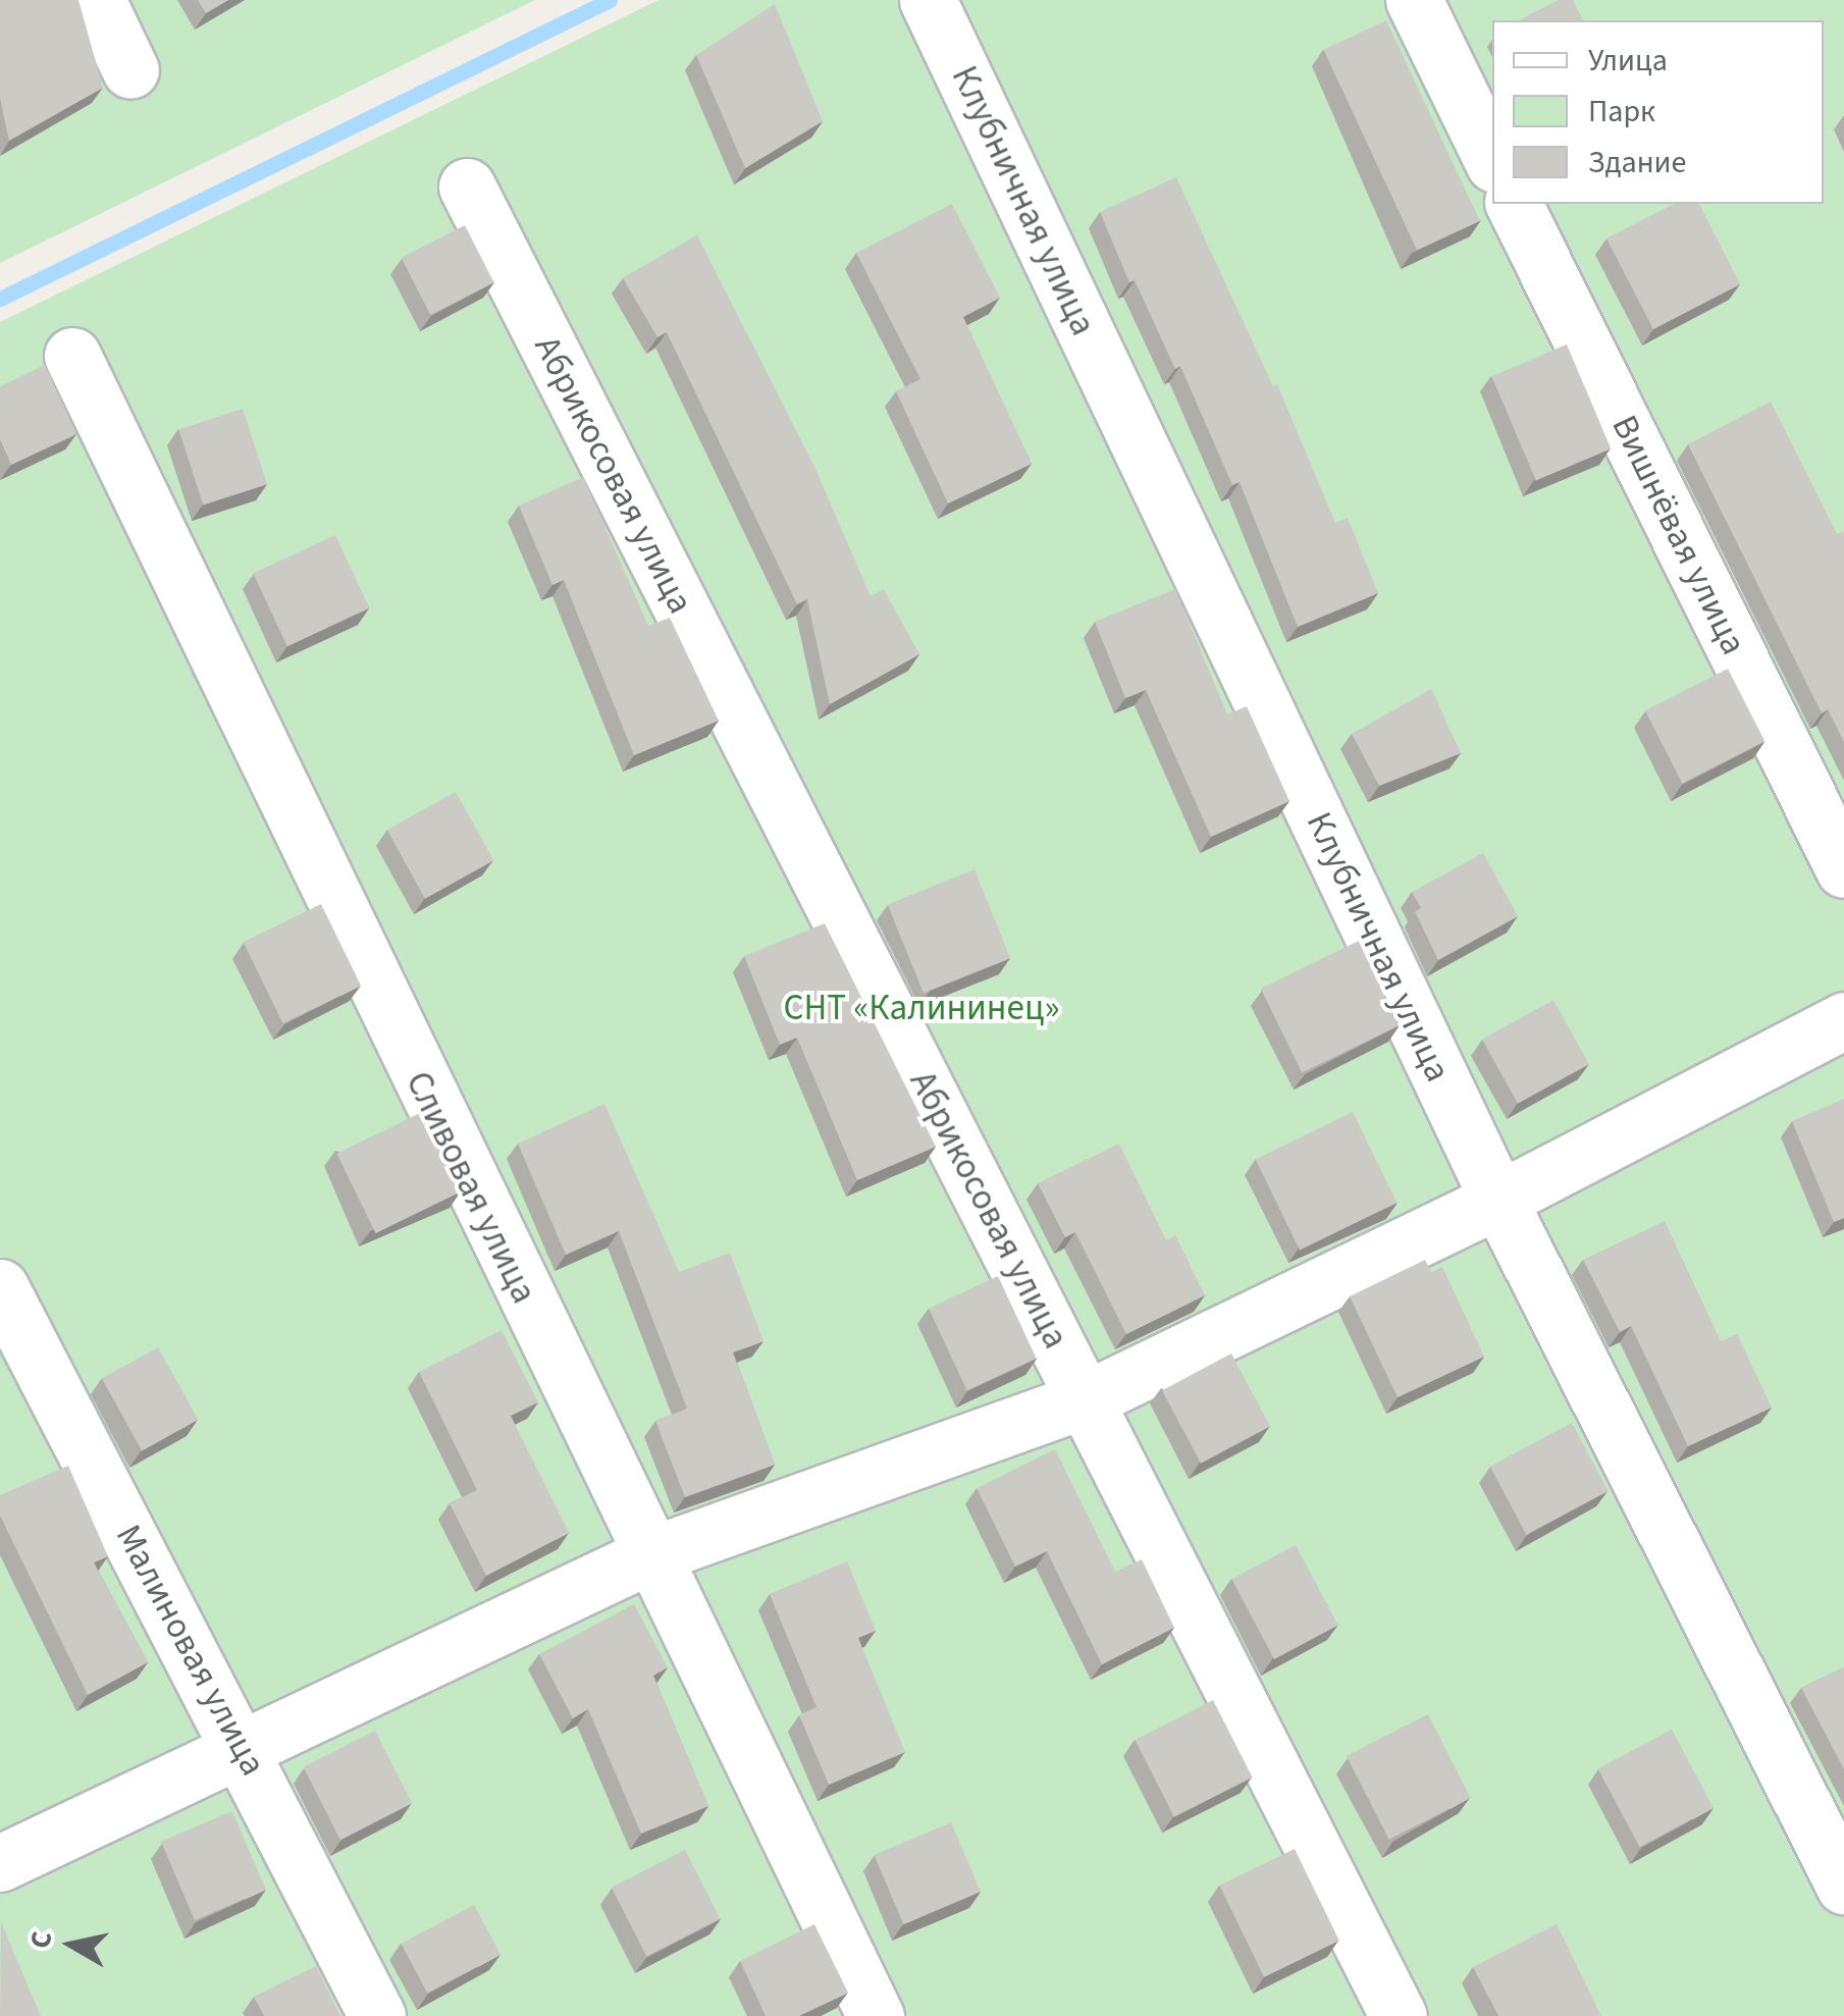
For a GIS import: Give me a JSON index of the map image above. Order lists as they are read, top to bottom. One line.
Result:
{"streets":{"street":["Клубничная улица","Абрикосовая улица","Вишнёвая улица","Сливовая улица","Малиновая улица"]},"parks":["СНТ «Калининец»"],"legend":["Улица","Парк","Здание"],"north":"left"}
